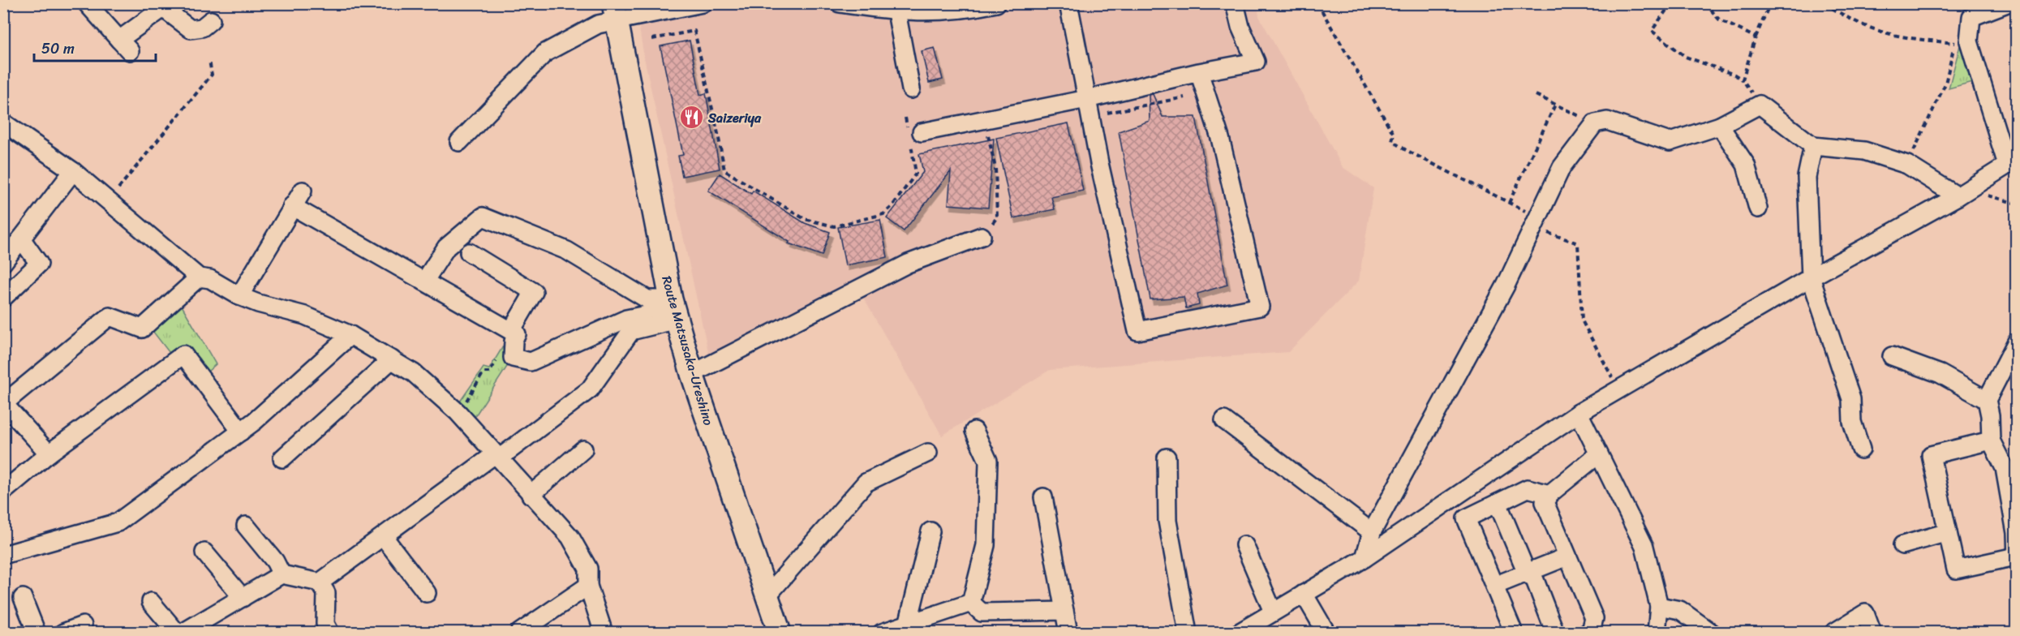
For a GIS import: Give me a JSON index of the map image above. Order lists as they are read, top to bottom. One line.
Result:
{"streets":{"main road":["Route Matsusaka-Ureshino"]},"places":{"restaurant":["Saizeriya"]},"scale_bar":"50 m"}
